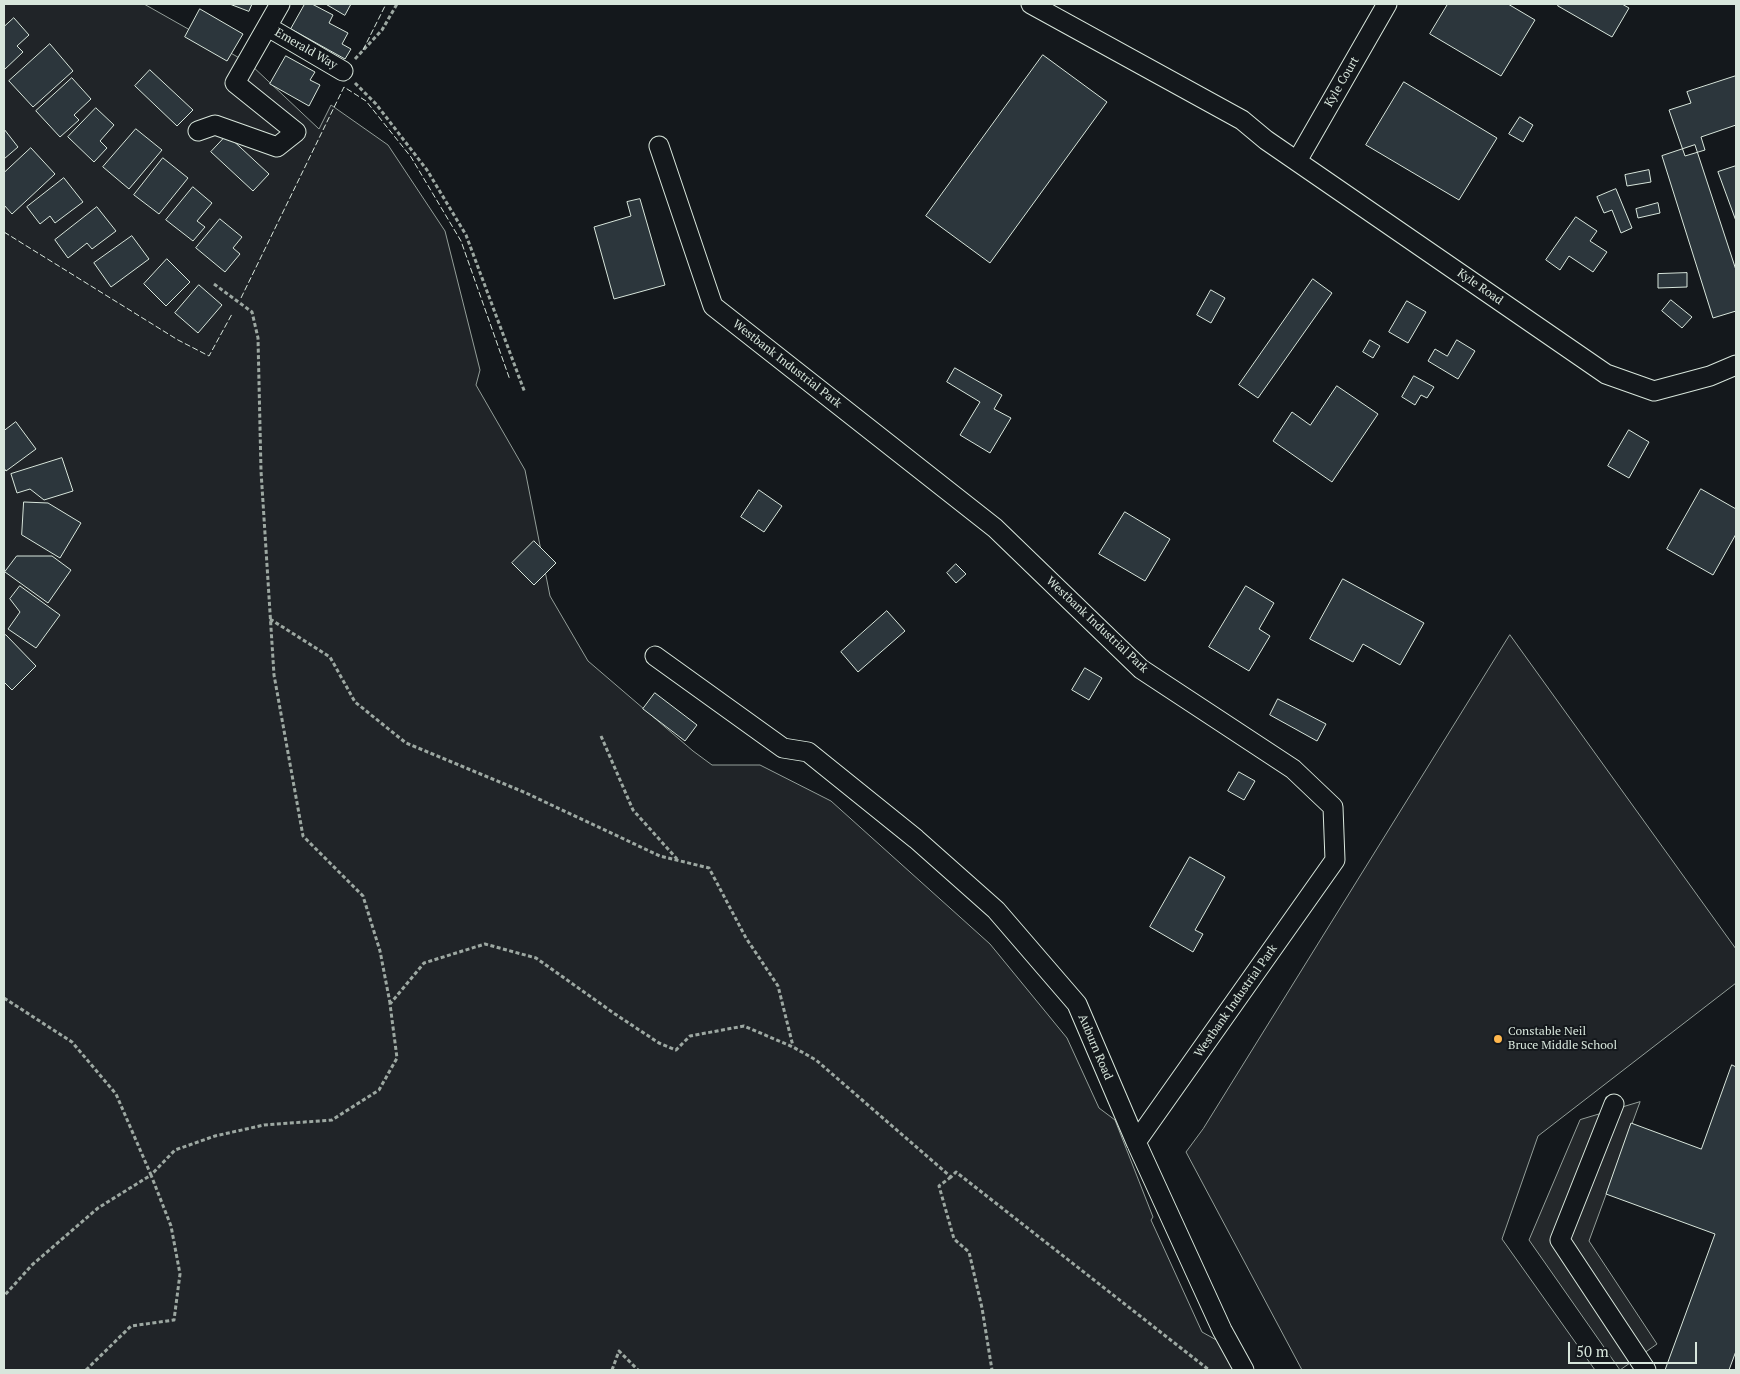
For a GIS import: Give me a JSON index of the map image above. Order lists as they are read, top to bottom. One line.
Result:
{"streets":{"street":["Emerald Way","Kyle Court","Kyle Road","Westbank Industrial Park","Auburn Road"]},"crossings":[["Kyle Court","Kyle Road"],["Westbank Industrial Park","Auburn Road"]],"places":["Constable Neil Bruce Middle School"],"scale_bar":"50 m"}
